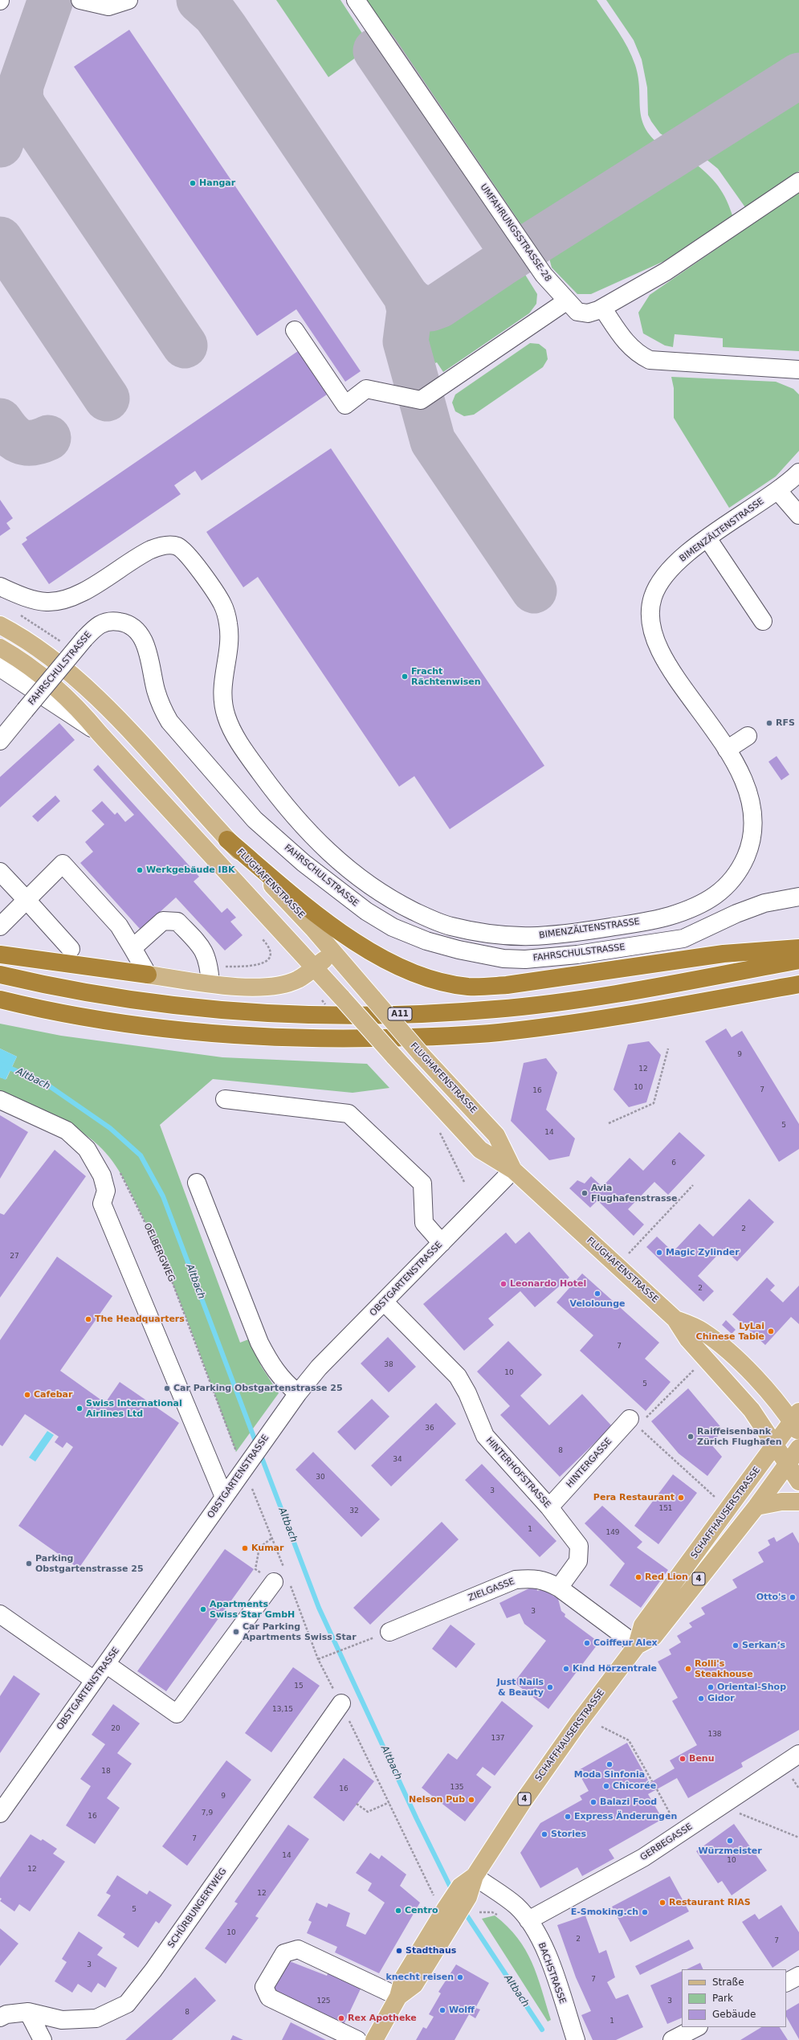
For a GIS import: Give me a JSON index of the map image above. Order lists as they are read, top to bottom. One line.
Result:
{"streets":{"highway":["A11"],"main road":["FLUGHAFENSTRASSE","SCHAFFHAUSERSTRASSE","4"],"street":["UMFAHRUNGSSTRASSE-28","BIMENZÄLTENSTRASSE","FAHRSCHULSTRASSE","OBSTGARTENSTRASSE","HINTERGASSE","HINTERHOFSTRASSE","ZIELGASSE","GERBEGASSE","SCHÜRBUNGERTWEG","BACHSTRASSE"],"path":["OELBERGWEG"]},"crossings":[["FLUGHAFENSTRASSE","OBSTGARTENSTRASSE"],["FLUGHAFENSTRASSE","SCHAFFHAUSERSTRASSE"],["OELBERGWEG","OBSTGARTENSTRASSE"],["OBSTGARTENSTRASSE","HINTERHOFSTRASSE"],["HINTERGASSE","HINTERHOFSTRASSE"],["HINTERHOFSTRASSE","ZIELGASSE"],["SCHAFFHAUSERSTRASSE","ZIELGASSE"],["SCHAFFHAUSERSTRASSE","BACHSTRASSE"],["GERBEGASSE","BACHSTRASSE"]],"water":["Altbach"],"places":["Hangar","Fracht Rächtenwisen","RFS","Werkgebäude IBK","Avia Flughafenstrasse","Magic Zylinder","Leonardo Hotel","Velolounge","The Headquarters","LyLai Chinese Table","Car Parking Obstgartenstrasse 25","Cafebar","Swiss International Airlines Ltd","Raiffeisenbank Zürich Flughafen","Pera Restaurant","Kumar","Parking Obstgartenstrasse 25","Red Lion","Otto's","Apartments Swiss Star GmbH","Car Parking Apartments Swiss Star","Coiffeur Alex","Serkan‘s","Kind Hörzentrale","Rolli's Steakhouse","Just Nails & Beauty","Oriental-Shop","Gidor","Benu","Moda Sinfonia","Chîcorée","Nelson Pub","Balazi Food","Express Änderungen","Stories","Würzmeister","Restaurant RIAS","Centro","E-Smoking.ch","Stadthaus","knecht reisen","Wolff","Rex Apotheke"],"house_numbers":["9","12","10","7","16","5","14","6","2","27","2","7","38","10","5","36","8","34","30","3","151","32","1","149","3","15","13,15","20","138","137","18","135","16","9","7,9","16","7","14","10","12","12","5","10","2","7","3","7","125","3","8","1"],"legend":["Straße","Park","Gebäude"]}
